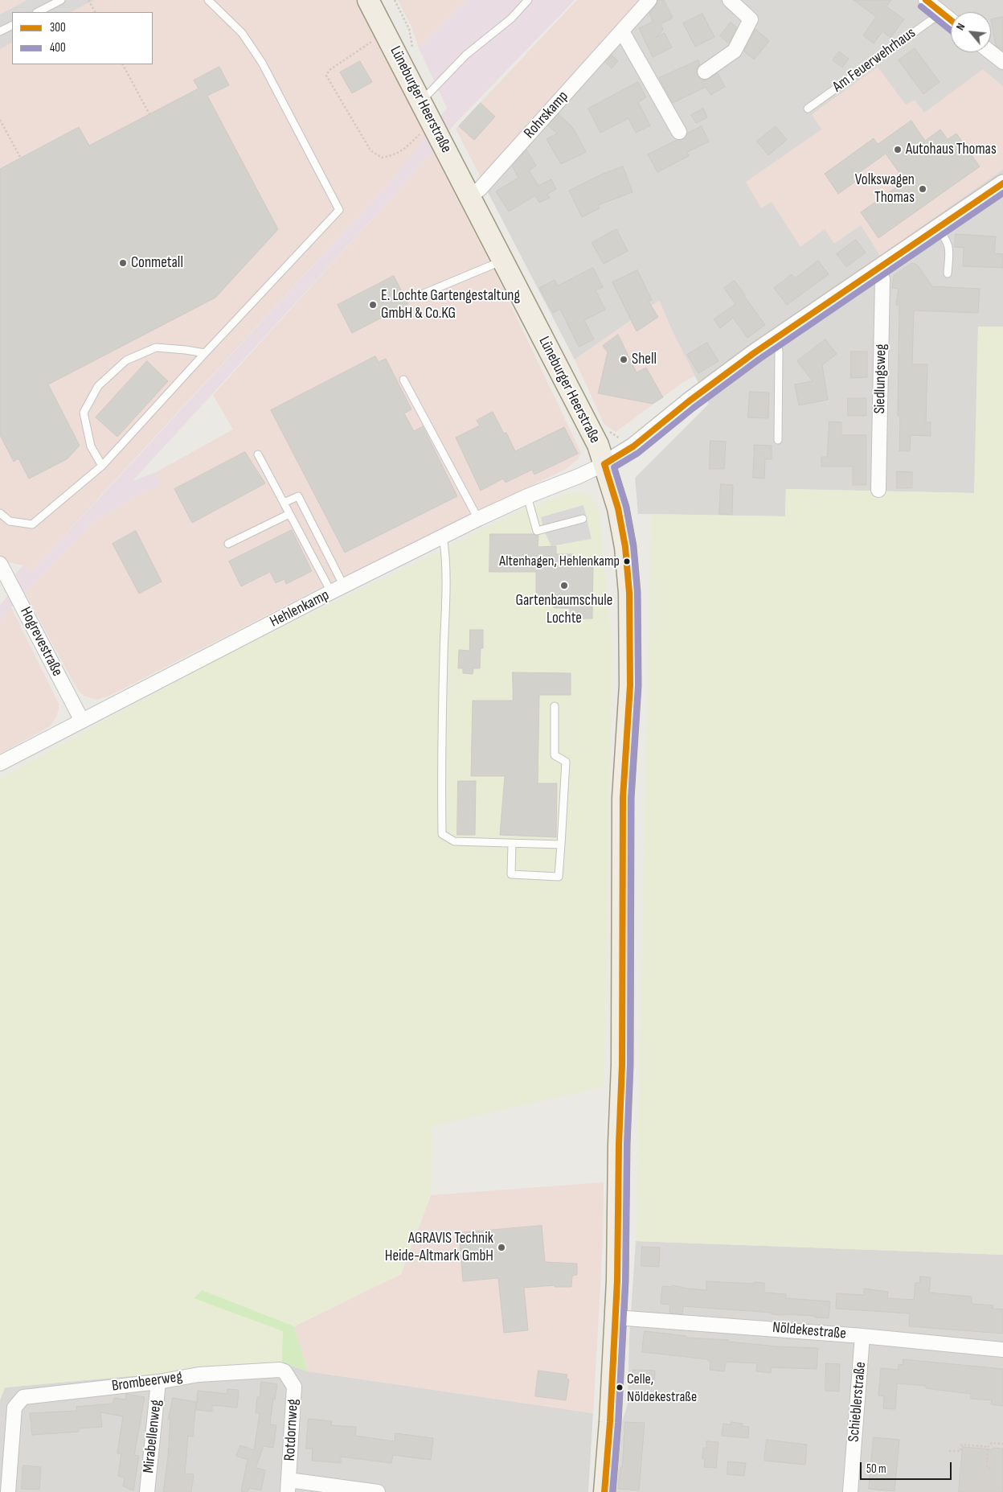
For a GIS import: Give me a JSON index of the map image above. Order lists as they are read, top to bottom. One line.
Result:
{"streets":{"main road":["Lüneburger Heerstraße"],"street":["Rohrskamp","Siedlungsweg","Hehlenkamp","Hogrevestraße","Nöldekestraße","Brombeerweg","Schieblerstraße","Rotdornweg","Mirabellenweg"],"lane":["Am Feuerwehrhaus"]},"crossings":[["Lüneburger Heerstraße","Rohrskamp"],["Lüneburger Heerstraße","Hehlenkamp"],["Lüneburger Heerstraße","Nöldekestraße"],["Hehlenkamp","Hogrevestraße"],["Nöldekestraße","Schieblerstraße"],["Brombeerweg","Rotdornweg"],["Brombeerweg","Mirabellenweg"]],"places":["Autohaus Thomas","Volkswagen Thomas","Conmetall","E. Lochte Gartengestaltung GmbH & Co.KG","Shell","Altenhagen, Hehlenkamp","Gartenbaumschule Lochte","AGRAVIS Technik Heide-Altmark GmbH","Celle, Nöldekestraße"],"lines":["transit line 300","transit line 400"],"legend":["300","400"],"scale_bar":"50 m","north":"top left"}
